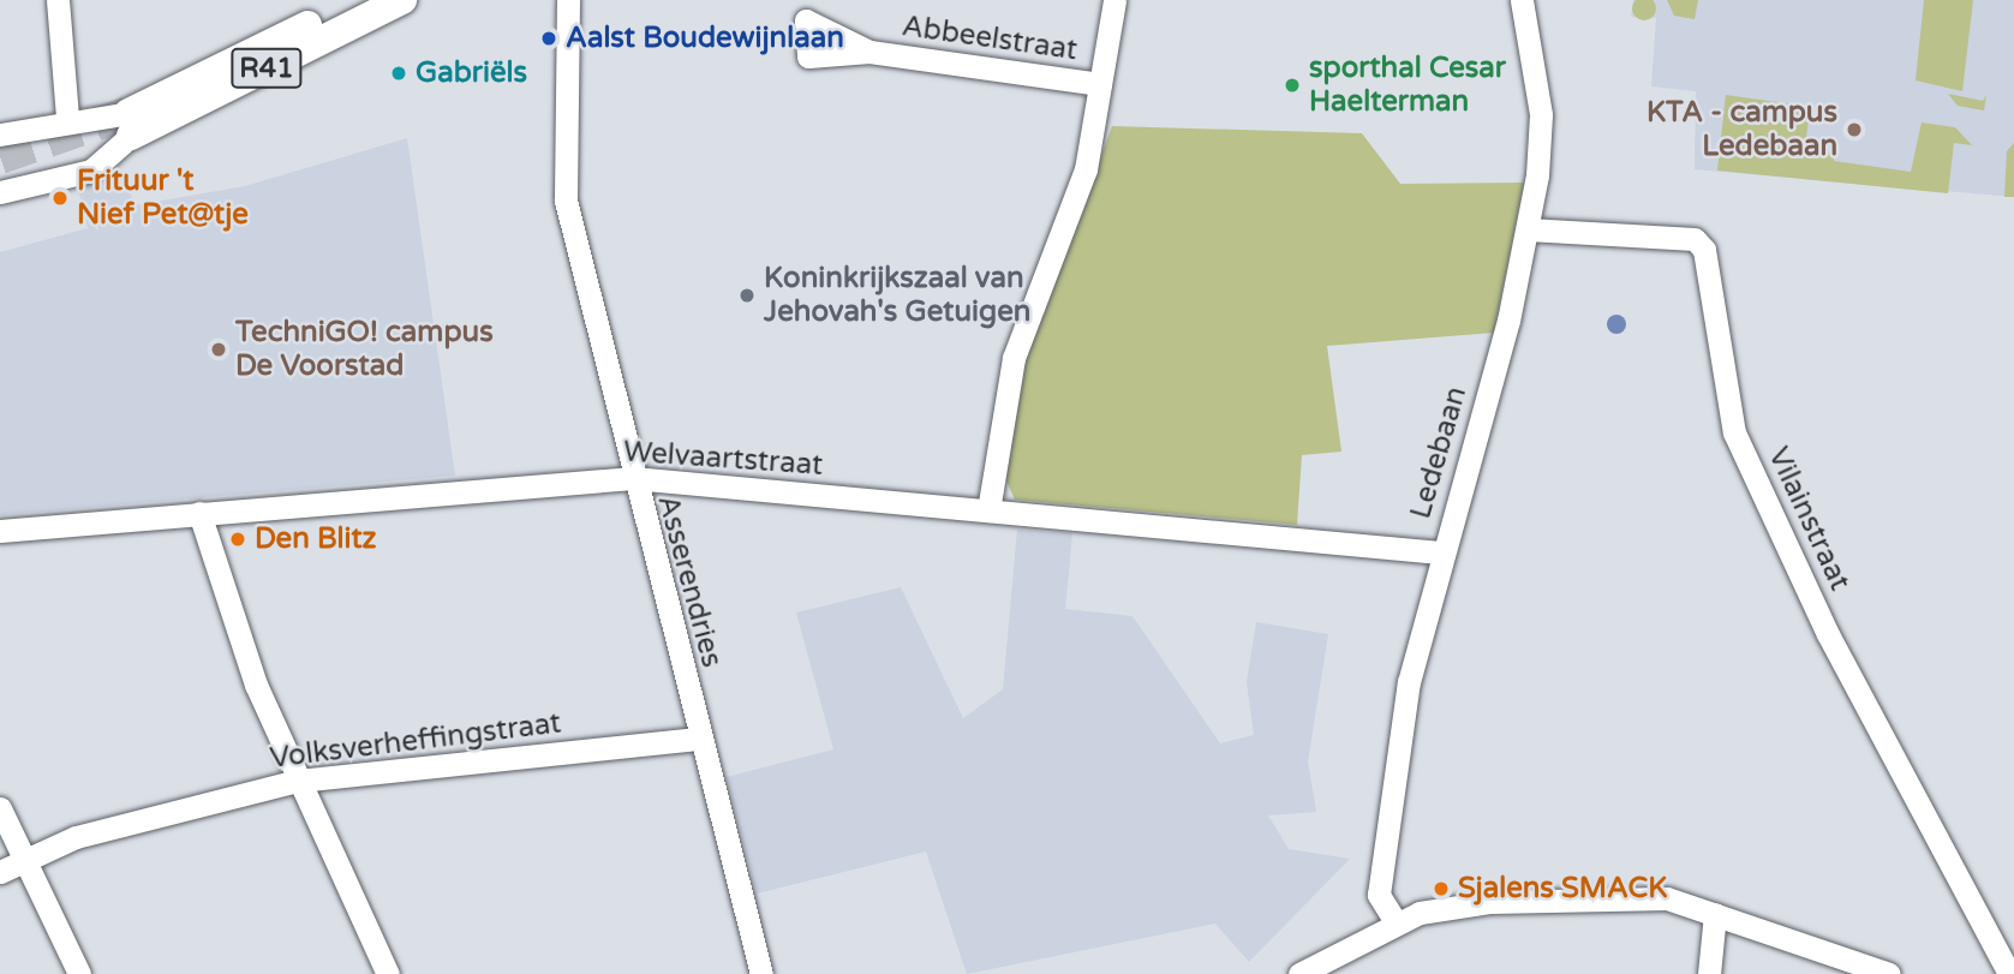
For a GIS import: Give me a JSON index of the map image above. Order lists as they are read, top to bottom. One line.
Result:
{"streets":{"main road":["R41"],"street":["Abbeelstraat","Ledebaan","Welvaartstraat","Vilainstraat","Asserendries","Volksverheffingstraat"]},"crossings":[["Ledebaan","Welvaartstraat"],["Ledebaan","Vilainstraat"],["Welvaartstraat","Asserendries"],["Asserendries","Volksverheffingstraat"]],"places":["Aalst Boudewijnlaan","Gabriëls","sporthal Cesar Haelterman","KTA - campus Ledebaan","Frituur 't Nief Pet@tje","Koninkrijkszaal van Jehovah's Getuigen","TechniGO! campus De Voorstad","Den Blitz","Sjalens SMACK"]}
